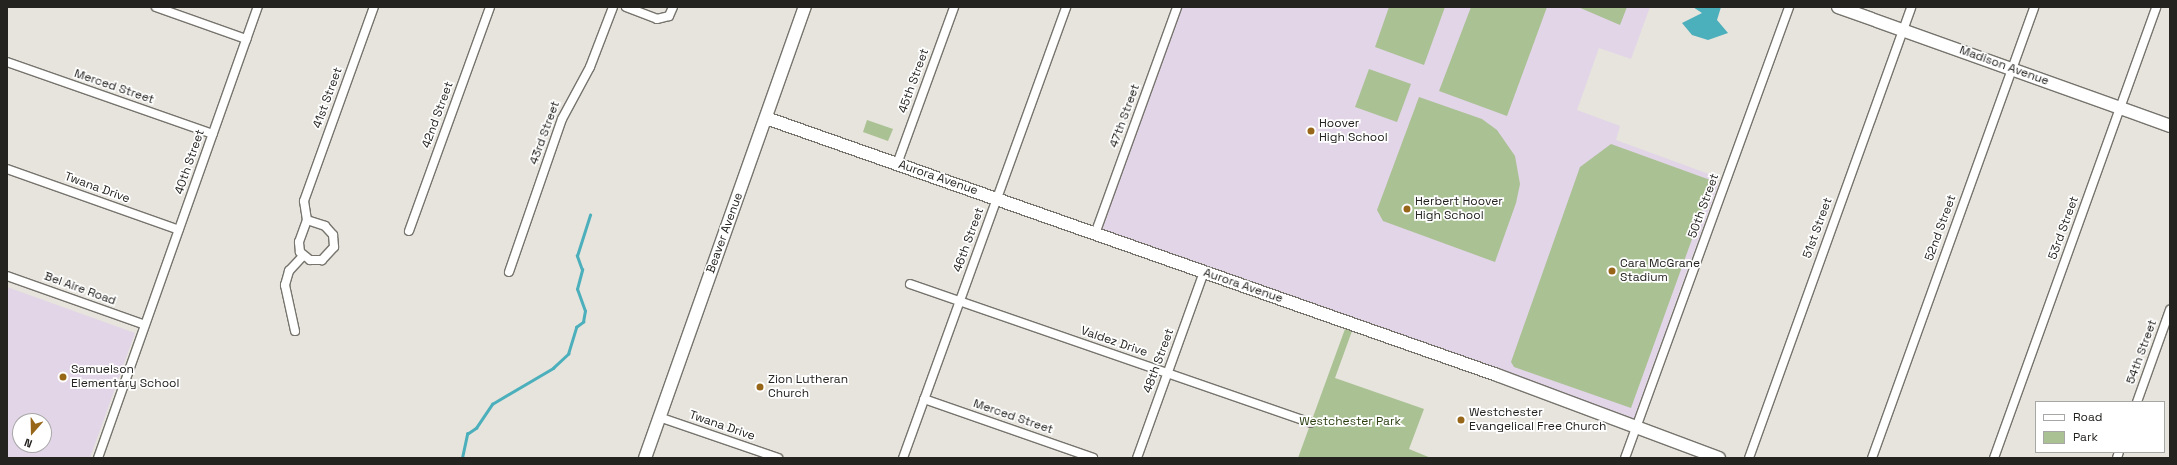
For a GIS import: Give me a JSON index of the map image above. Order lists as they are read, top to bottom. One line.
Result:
{"streets":{"street":["Madison Avenue","45th Street","Merced Street","41st Street","42nd Street","47th Street","43rd Street","40th Street","Aurora Avenue","Twana Drive","50th Street","51st Street","52nd Street","53rd Street","Beaver Avenue","46th Street","Bel Aire Road","Valdez Drive","54th Street","48th Street"]},"crossings":[["Madison Avenue","51st Street"],["Madison Avenue","52nd Street"],["Madison Avenue","53rd Street"],["45th Street","Aurora Avenue"],["Merced Street","40th Street"],["Merced Street","46th Street"],["47th Street","Aurora Avenue"],["40th Street","Twana Drive"],["40th Street","Bel Aire Road"],["Aurora Avenue","50th Street"],["Aurora Avenue","Beaver Avenue"],["Aurora Avenue","46th Street"],["Aurora Avenue","48th Street"],["Twana Drive","Beaver Avenue"],["46th Street","Valdez Drive"],["Valdez Drive","48th Street"]],"parks":["Westchester Park"],"places":["Hoover High School","Herbert Hoover High School","Cara McGrane Stadium","Samuelson Elementary School","Zion Lutheran Church","Westchester Evangelical Free Church"],"legend":["Road","Park"],"north":"bottom"}
